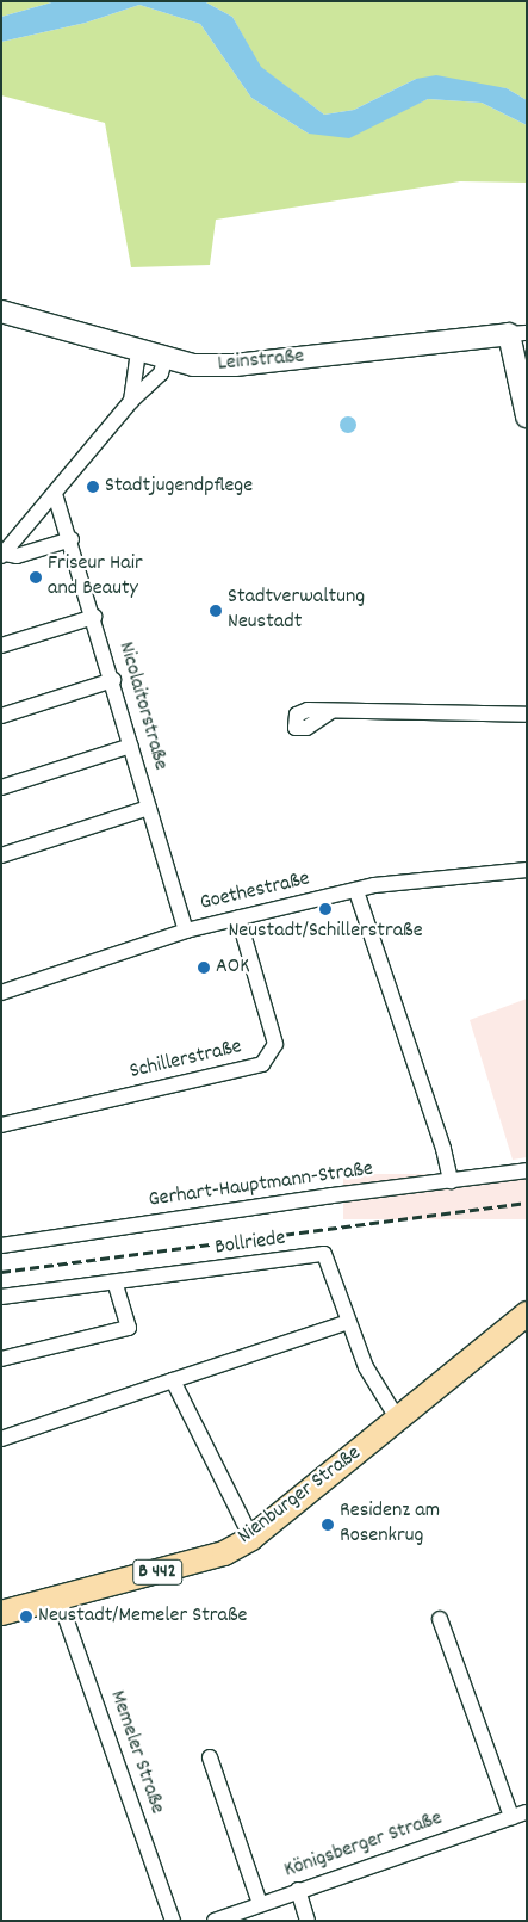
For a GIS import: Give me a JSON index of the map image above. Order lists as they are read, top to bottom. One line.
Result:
{"streets":{"main road":["Nienburger Straße","B 442"],"street":["Leinstraße","Nicolaitorstraße","Goethestraße","Schillerstraße","Gerhart-Hauptmann-Straße","Bollriede","Memeler Straße","Königsberger Straße"]},"crossings":[["Nicolaitorstraße","Goethestraße"],["Goethestraße","Schillerstraße"],["Bollriede","Nienburger Straße"],["Nienburger Straße","Memeler Straße"]],"places":["Stadtjugendpflege","Friseur Hair and Beauty","Stadtverwaltung Neustadt","Neustadt/Schillerstraße","AOK","Residenz am Rosenkrug","Neustadt/Memeler Straße"]}
